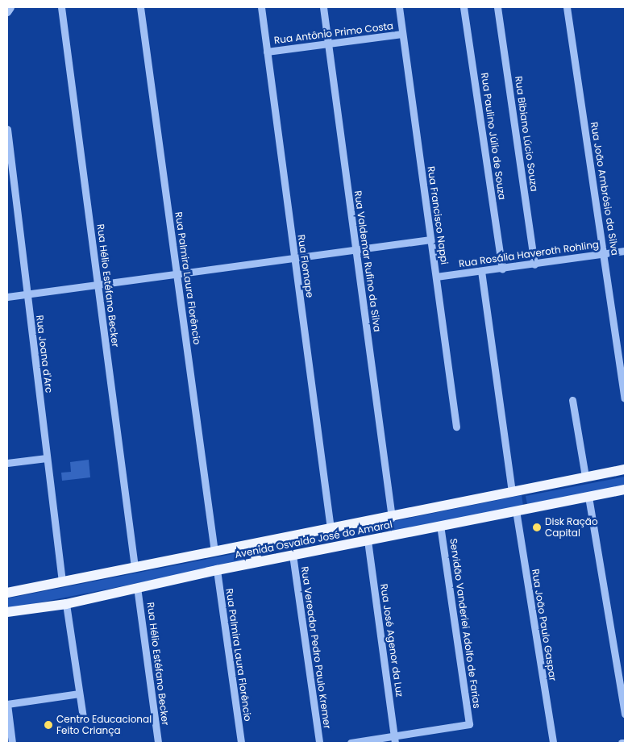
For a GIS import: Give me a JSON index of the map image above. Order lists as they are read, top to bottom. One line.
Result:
{"streets":{"main road":["Avenida Osvaldo José do Amaral"],"street":["Rua Antônio Primo Costa","Rua Bibiano Lúcio Souza","Rua Paulino Júlio de Souza","Rua João Ambrósio da Silva","Rua Francisco Nappi","Rua Rosália Haveroth Rohling","Rua Valdemar Rufino da Silva","Rua Flomape","Rua Palmira Laura Florêncio","Rua Hélio Estéfano Becker","Rua Joana d'Arc","Servidão Vanderiei Adolfo de Farias","Rua João Paulo Gaspar","Rua José Agenor da Luz","Rua Vereador Pedro Paulo Kremer"]},"crossings":[["Rua Antônio Primo Costa","Rua Francisco Nappi"],["Rua Antônio Primo Costa","Rua Valdemar Rufino da Silva"],["Rua Antônio Primo Costa","Rua Flomape"],["Rua Bibiano Lúcio Souza","Rua Rosália Haveroth Rohling"],["Rua Paulino Júlio de Souza","Rua Rosália Haveroth Rohling"],["Rua João Ambrósio da Silva","Rua Rosália Haveroth Rohling"],["Rua Francisco Nappi","Rua Rosália Haveroth Rohling"],["Rua Valdemar Rufino da Silva","Avenida Osvaldo José do Amaral"],["Rua Flomape","Avenida Osvaldo José do Amaral"],["Rua Palmira Laura Florêncio","Avenida Osvaldo José do Amaral"],["Rua Hélio Estéfano Becker","Avenida Osvaldo José do Amaral"],["Rua Joana d'Arc","Avenida Osvaldo José do Amaral"],["Avenida Osvaldo José do Amaral","Servidão Vanderiei Adolfo de Farias"],["Avenida Osvaldo José do Amaral","Rua João Paulo Gaspar"],["Avenida Osvaldo José do Amaral","Rua José Agenor da Luz"],["Avenida Osvaldo José do Amaral","Rua Vereador Pedro Paulo Kremer"],["Servidão Vanderiei Adolfo de Farias","Rua José Agenor da Luz"]],"places":["Disk Ração Capital","Centro Educacional Feito Criança"]}
